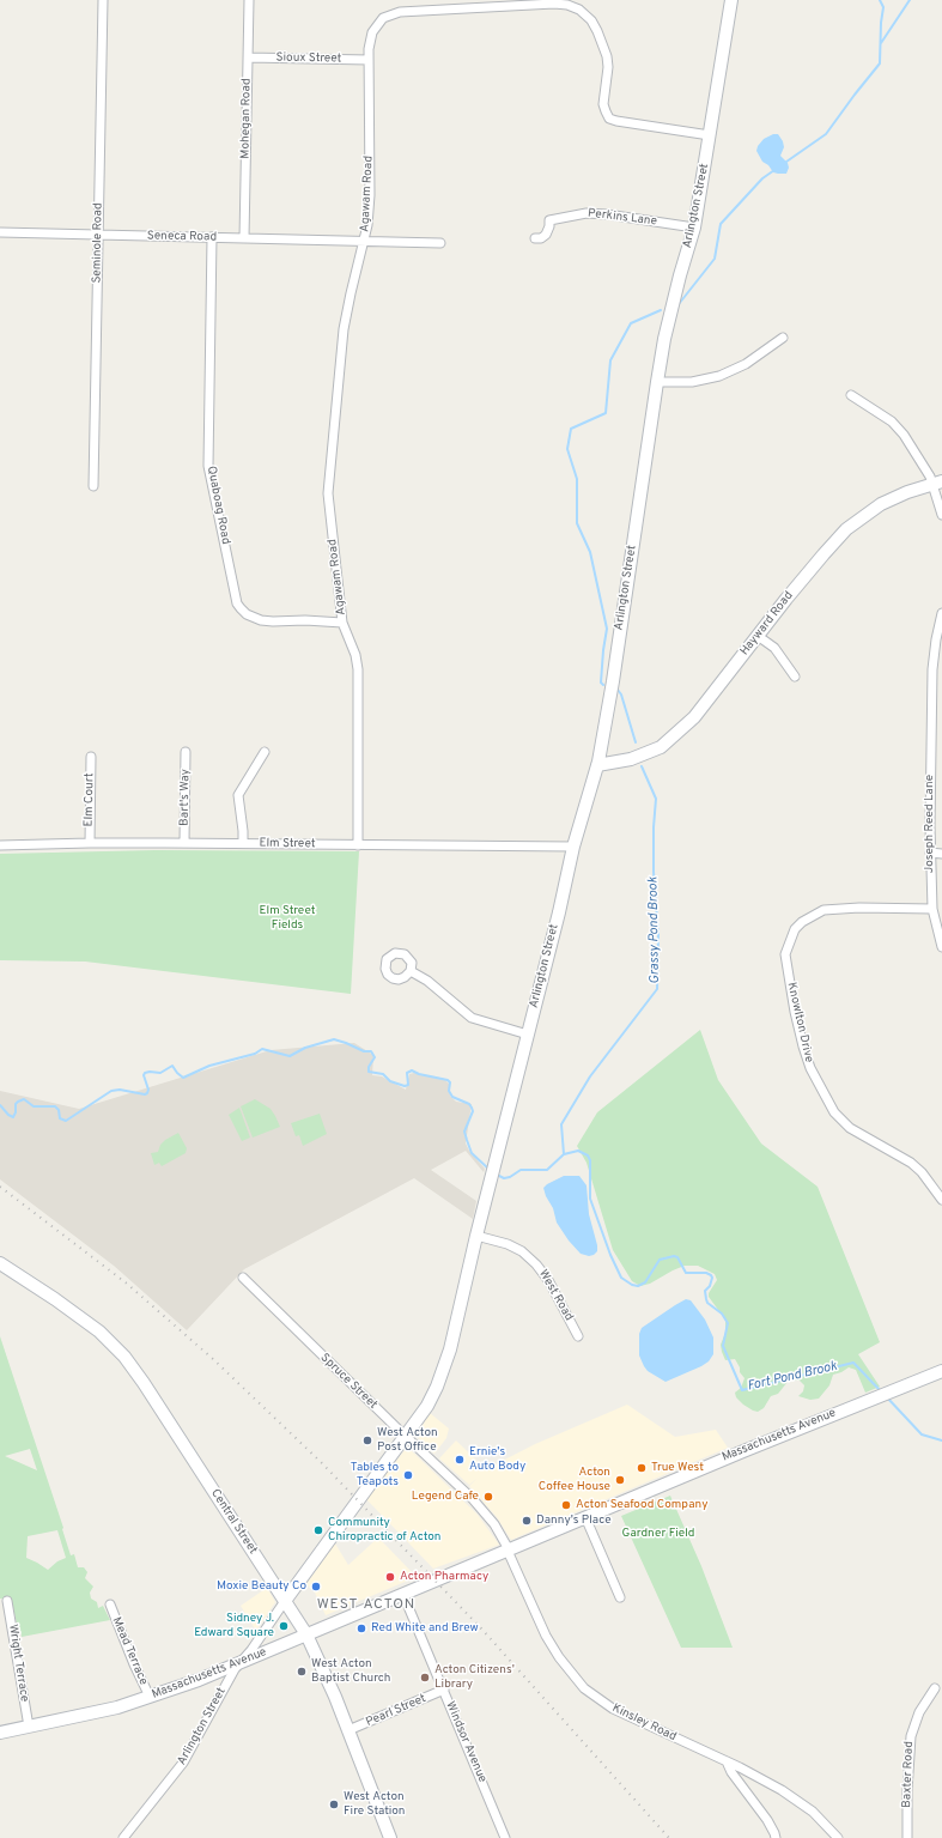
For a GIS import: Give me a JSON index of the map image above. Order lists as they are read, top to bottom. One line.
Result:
{"streets":{"street":["Sioux Street","Mohegan Road","Agawam Road","Arlington Street","Perkins Lane","Seneca Road","Seminole Road","Quaboag Road","Hayward Road","Bart's Way","Elm Court","Joseph Reed Lane","Elm Street","Knowlton Drive","West Road","Spruce Street","Massachusetts Avenue","Central Street","Mead Terrace","Wright Terrace","Pearl Street","Kinsley Road","Windsor Avenue","Baxter Road"]},"crossings":[["Sioux Street","Mohegan Road"],["Sioux Street","Agawam Road"],["Mohegan Road","Seneca Road"],["Agawam Road","Arlington Street"],["Agawam Road","Seneca Road"],["Agawam Road","Quaboag Road"],["Agawam Road","Elm Street"],["Arlington Street","Perkins Lane"],["Arlington Street","Hayward Road"],["Arlington Street","Elm Street"],["Arlington Street","West Road"],["Arlington Street","Spruce Street"],["Arlington Street","Massachusetts Avenue"],["Arlington Street","Central Street"],["Seneca Road","Seminole Road"],["Seneca Road","Quaboag Road"],["Bart's Way","Elm Street"],["Elm Court","Elm Street"],["Joseph Reed Lane","Knowlton Drive"],["Spruce Street","Massachusetts Avenue"],["Spruce Street","Kinsley Road"],["Massachusetts Avenue","Central Street"],["Massachusetts Avenue","Mead Terrace"],["Massachusetts Avenue","Wright Terrace"],["Massachusetts Avenue","Kinsley Road"],["Massachusetts Avenue","Windsor Avenue"],["Central Street","Pearl Street"],["Pearl Street","Windsor Avenue"]],"districts":["WEST ACTON"],"water":["Grassy Pond Brook","Fort Pond Brook"],"parks":["Elm Street Fields","Gardner Field"],"places":["West Acton Post Office","Ernie's Auto Body","True West","Tables to Teapots","Acton Coffee House","Legend Cafe","Acton Seafood Company","Danny's Place","Community Chiropractic of Acton","Acton Pharmacy","Moxie Beauty Co","Sidney J. Edward Square","Red White and Brew","West Acton Baptist Church","Acton Citizens' Library","West Acton Fire Station"]}
